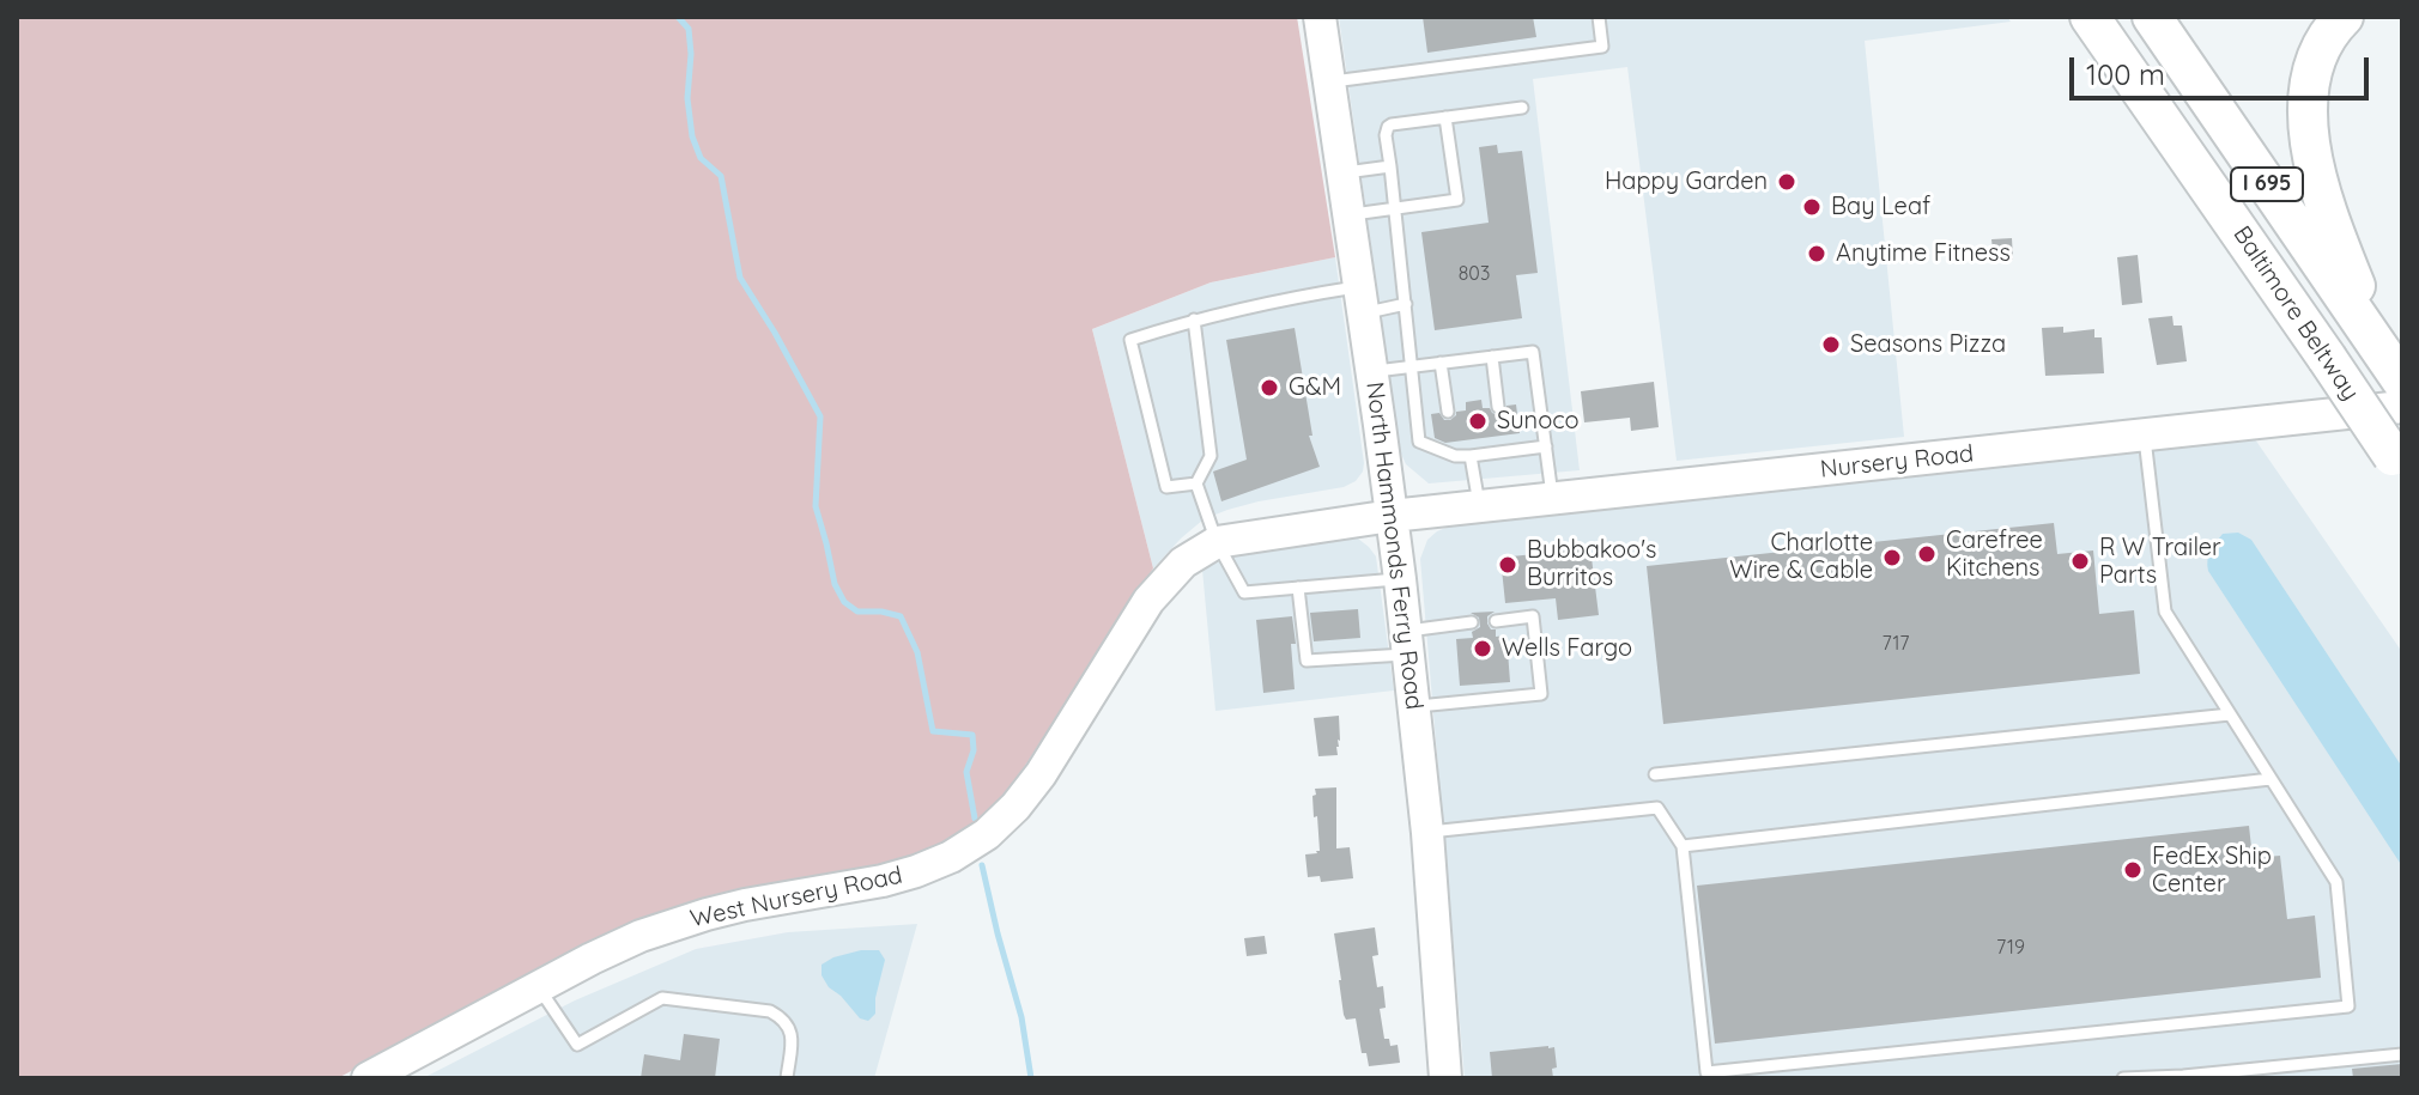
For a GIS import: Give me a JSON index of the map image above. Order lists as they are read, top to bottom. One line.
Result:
{"streets":{"highway":["I 695","Baltimore Beltway"],"main road":["Nursery Road","North Hammonds Ferry Road","West Nursery Road"]},"crossings":[["Nursery Road","North Hammonds Ferry Road"],["Nursery Road","West Nursery Road"],["North Hammonds Ferry Road","West Nursery Road"]],"places":["Happy Garden","Bay Leaf","Anytime Fitness","Seasons Pizza","G&M","Sunoco","Carefree Kitchens","Charlotte Wire & Cable","R W Trailer Parts","Bubbakoo's Burritos","Wells Fargo","FedEx Ship Center"],"house_numbers":["803","717","719"],"scale_bar":"100 m"}
